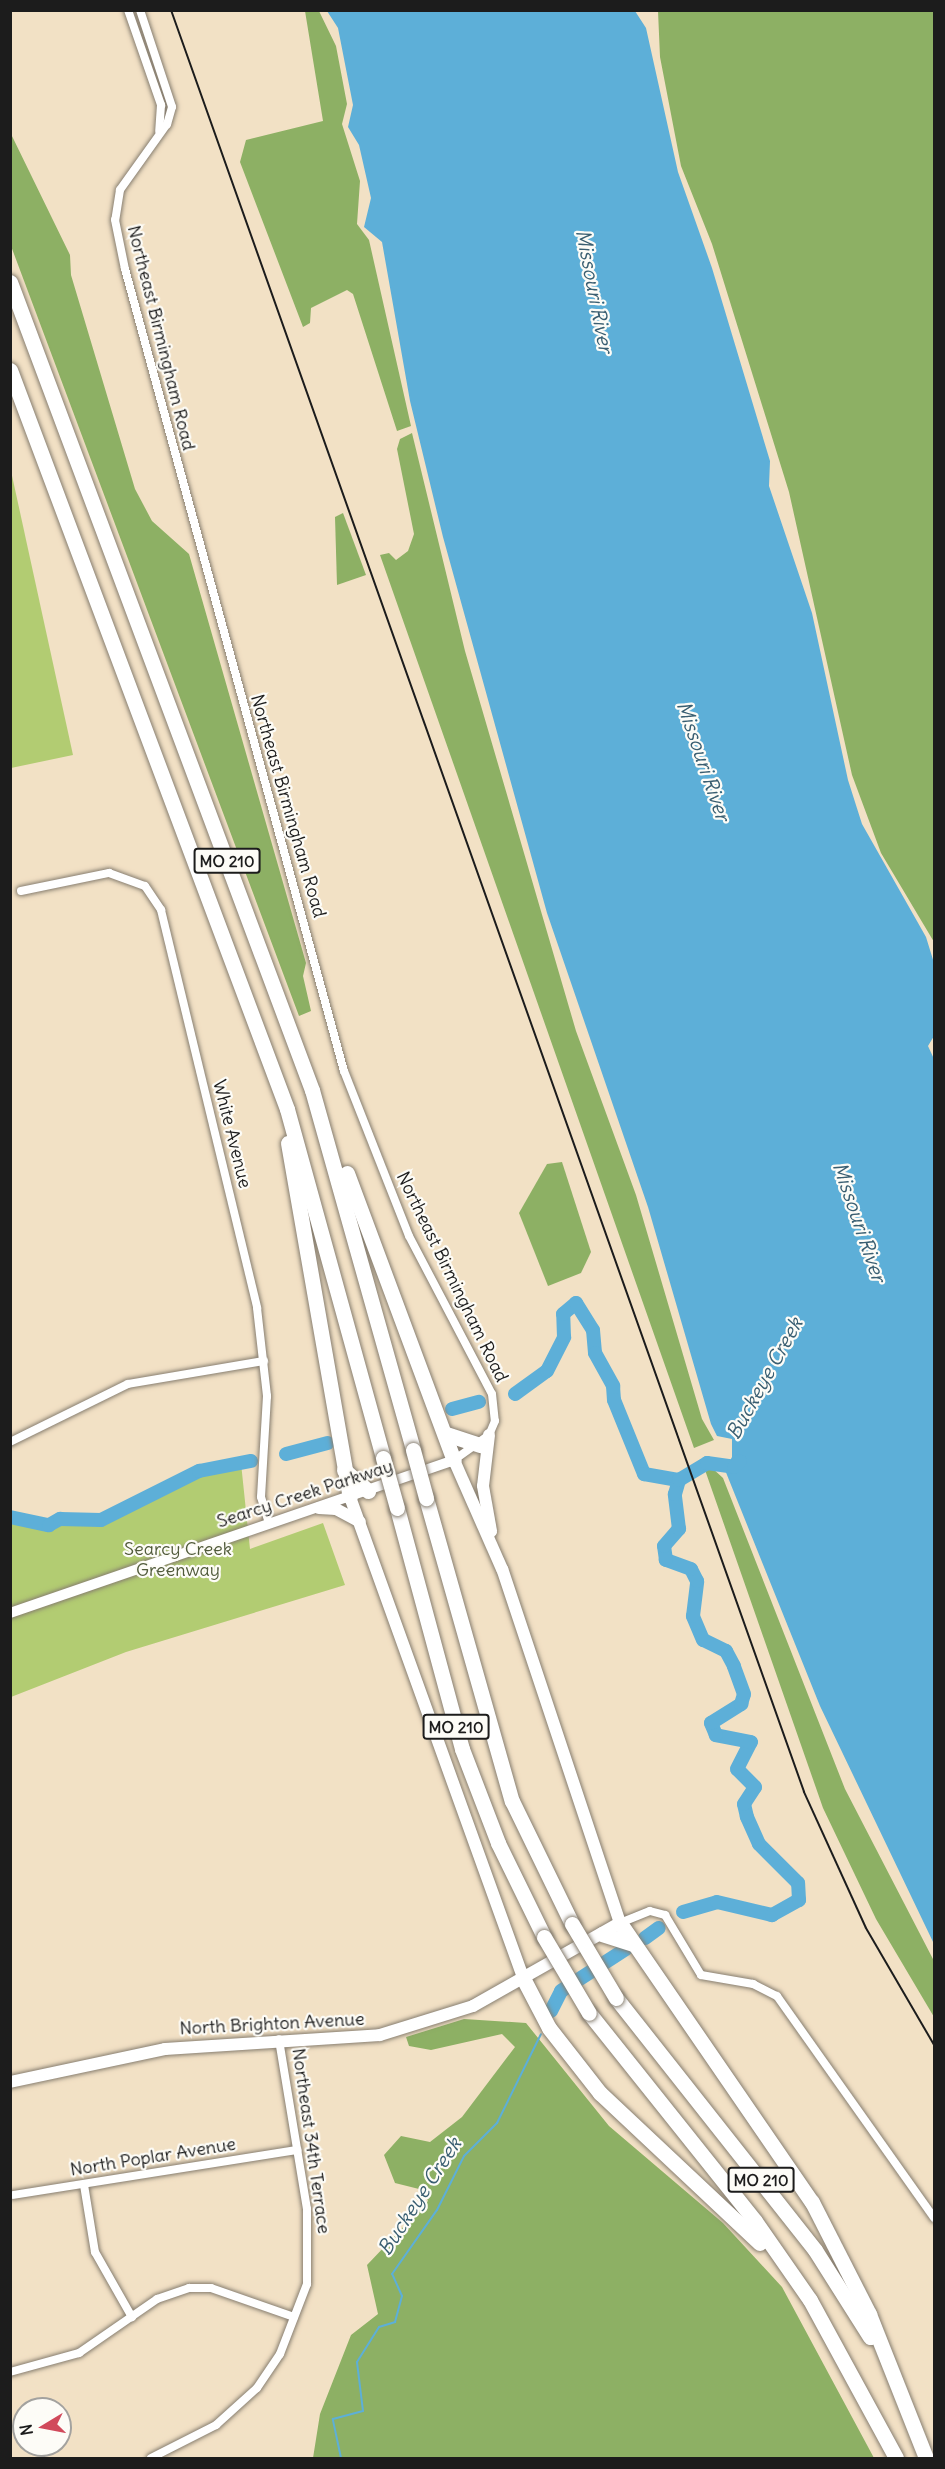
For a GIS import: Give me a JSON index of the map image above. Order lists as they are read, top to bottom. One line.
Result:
{"streets":{"highway":["MO 210"],"main road":["North Brighton Avenue"],"street":["Northeast Birmingham Road","White Avenue","Searcy Creek Parkway","Northeast 34th Terrace","North Poplar Avenue"]},"crossings":[["White Avenue","Searcy Creek Parkway"],["North Brighton Avenue","Northeast 34th Terrace"],["Northeast 34th Terrace","North Poplar Avenue"]],"water":["Missouri River","Buckeye Creek"],"parks":["Searcy Creek Greenway"],"north":"left"}
